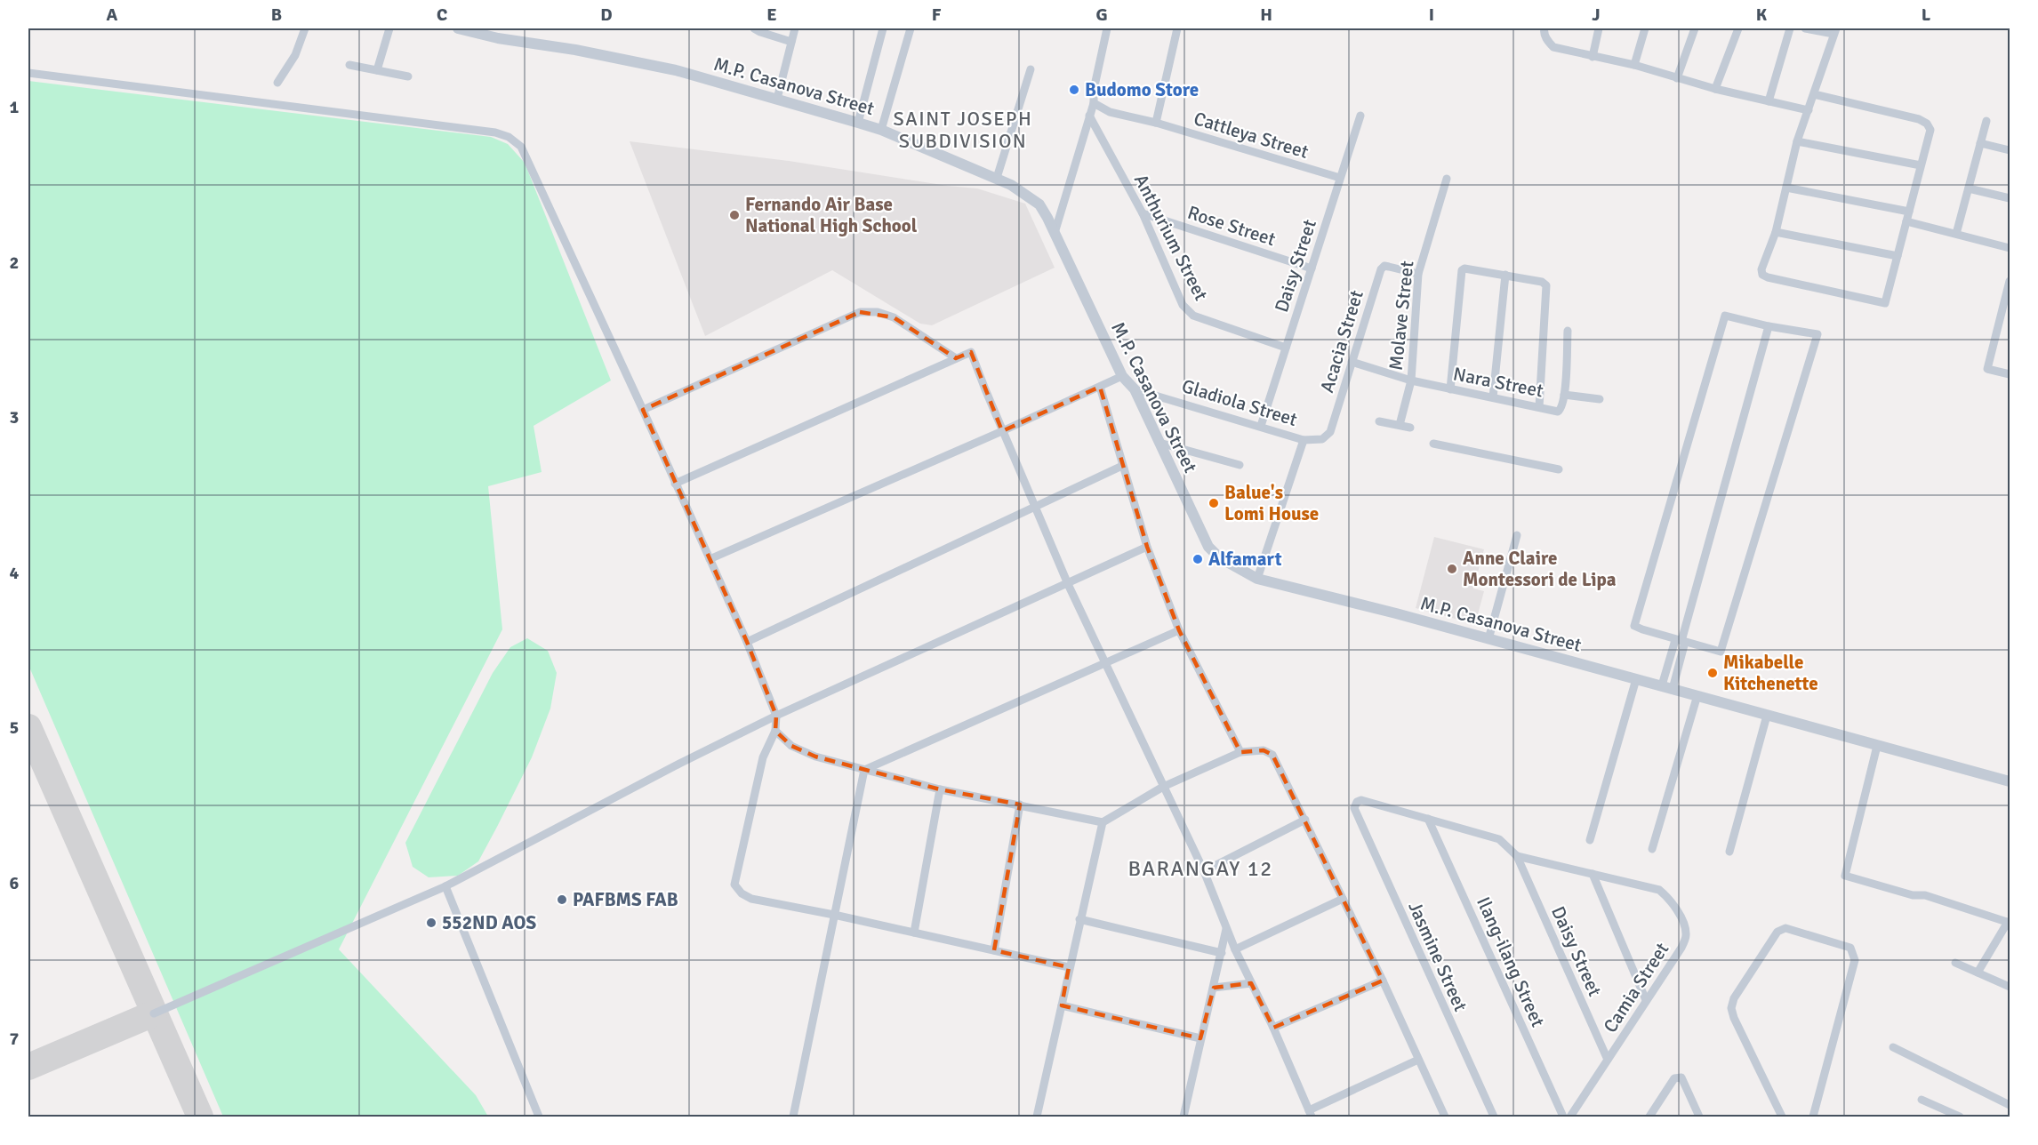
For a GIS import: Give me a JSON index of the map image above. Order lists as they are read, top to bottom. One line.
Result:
{"streets":{"street":["M.P. Casanova Street","Cattleya Street","Rose Street","Anthurium Street","Daisy Street","Molave Street","Acacia Street","Nara Street","Gladiola Street","Jasmine Street","Ilang-ilang Street","Camia Street"]},"crossings":[["M.P. Casanova Street","Gladiola Street"],["Cattleya Street","Daisy Street"],["Rose Street","Anthurium Street"],["Rose Street","Daisy Street"],["Anthurium Street","Daisy Street"],["Daisy Street","Gladiola Street"],["Daisy Street","Camia Street"],["Molave Street","Acacia Street"],["Molave Street","Nara Street"],["Acacia Street","Nara Street"],["Acacia Street","Gladiola Street"],["Jasmine Street","Ilang-ilang Street"]],"districts":["SAINT JOSEPH SUBDIVISION","BARANGAY 12"],"places":["Budomo Store","Fernando Air Base National High School","Balue's Lomi House","Alfamart","Anne Claire Montessori de Lipa","Mikabelle Kitchenette","PAFBMS FAB","552ND AOS"],"grid":{"columns":["A","B","C","D","E","F","G","H","I","J","K","L"],"rows":["1","2","3","4","5","6","7"]}}
